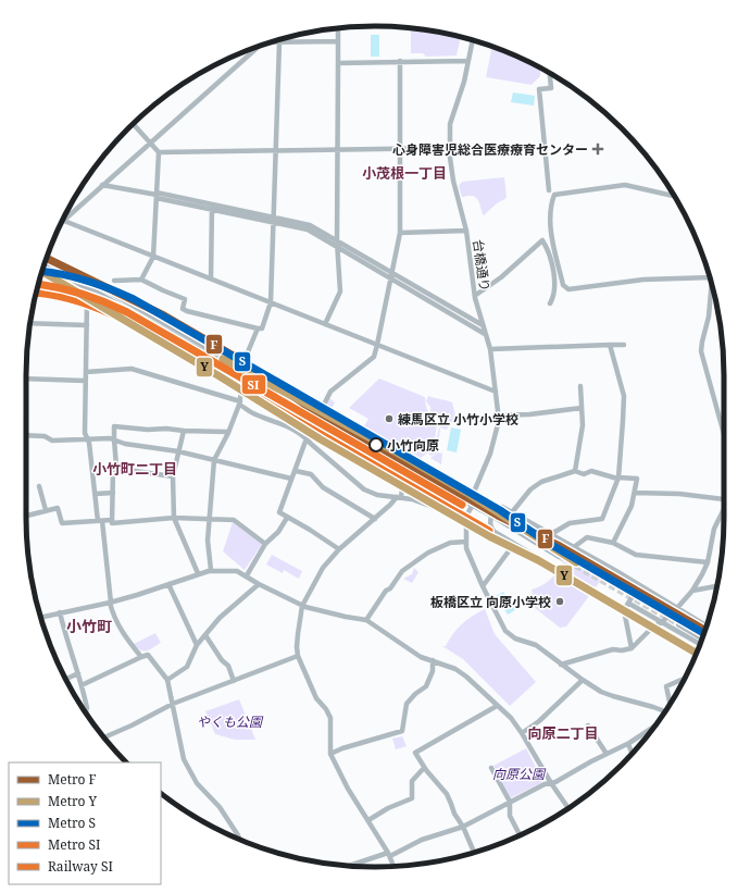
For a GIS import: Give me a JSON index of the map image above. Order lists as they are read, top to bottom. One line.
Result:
{"streets":{"street":["台橋通り"]},"districts":["小茂根一丁目","小竹町二丁目","小竹町","向原二丁目"],"parks":["やくも公園","向原公園"],"places":{"health":["心身障害児総合医療療育センター"],"other":["練馬区立 小竹小学校","小竹向原","板橋区立 向原小学校"]},"lines":["metro line F","metro line S","metro line Y","metro line SI","rail line SI"],"legend":["Metro F","Metro Y","Metro S","Metro SI","Railway SI"]}
